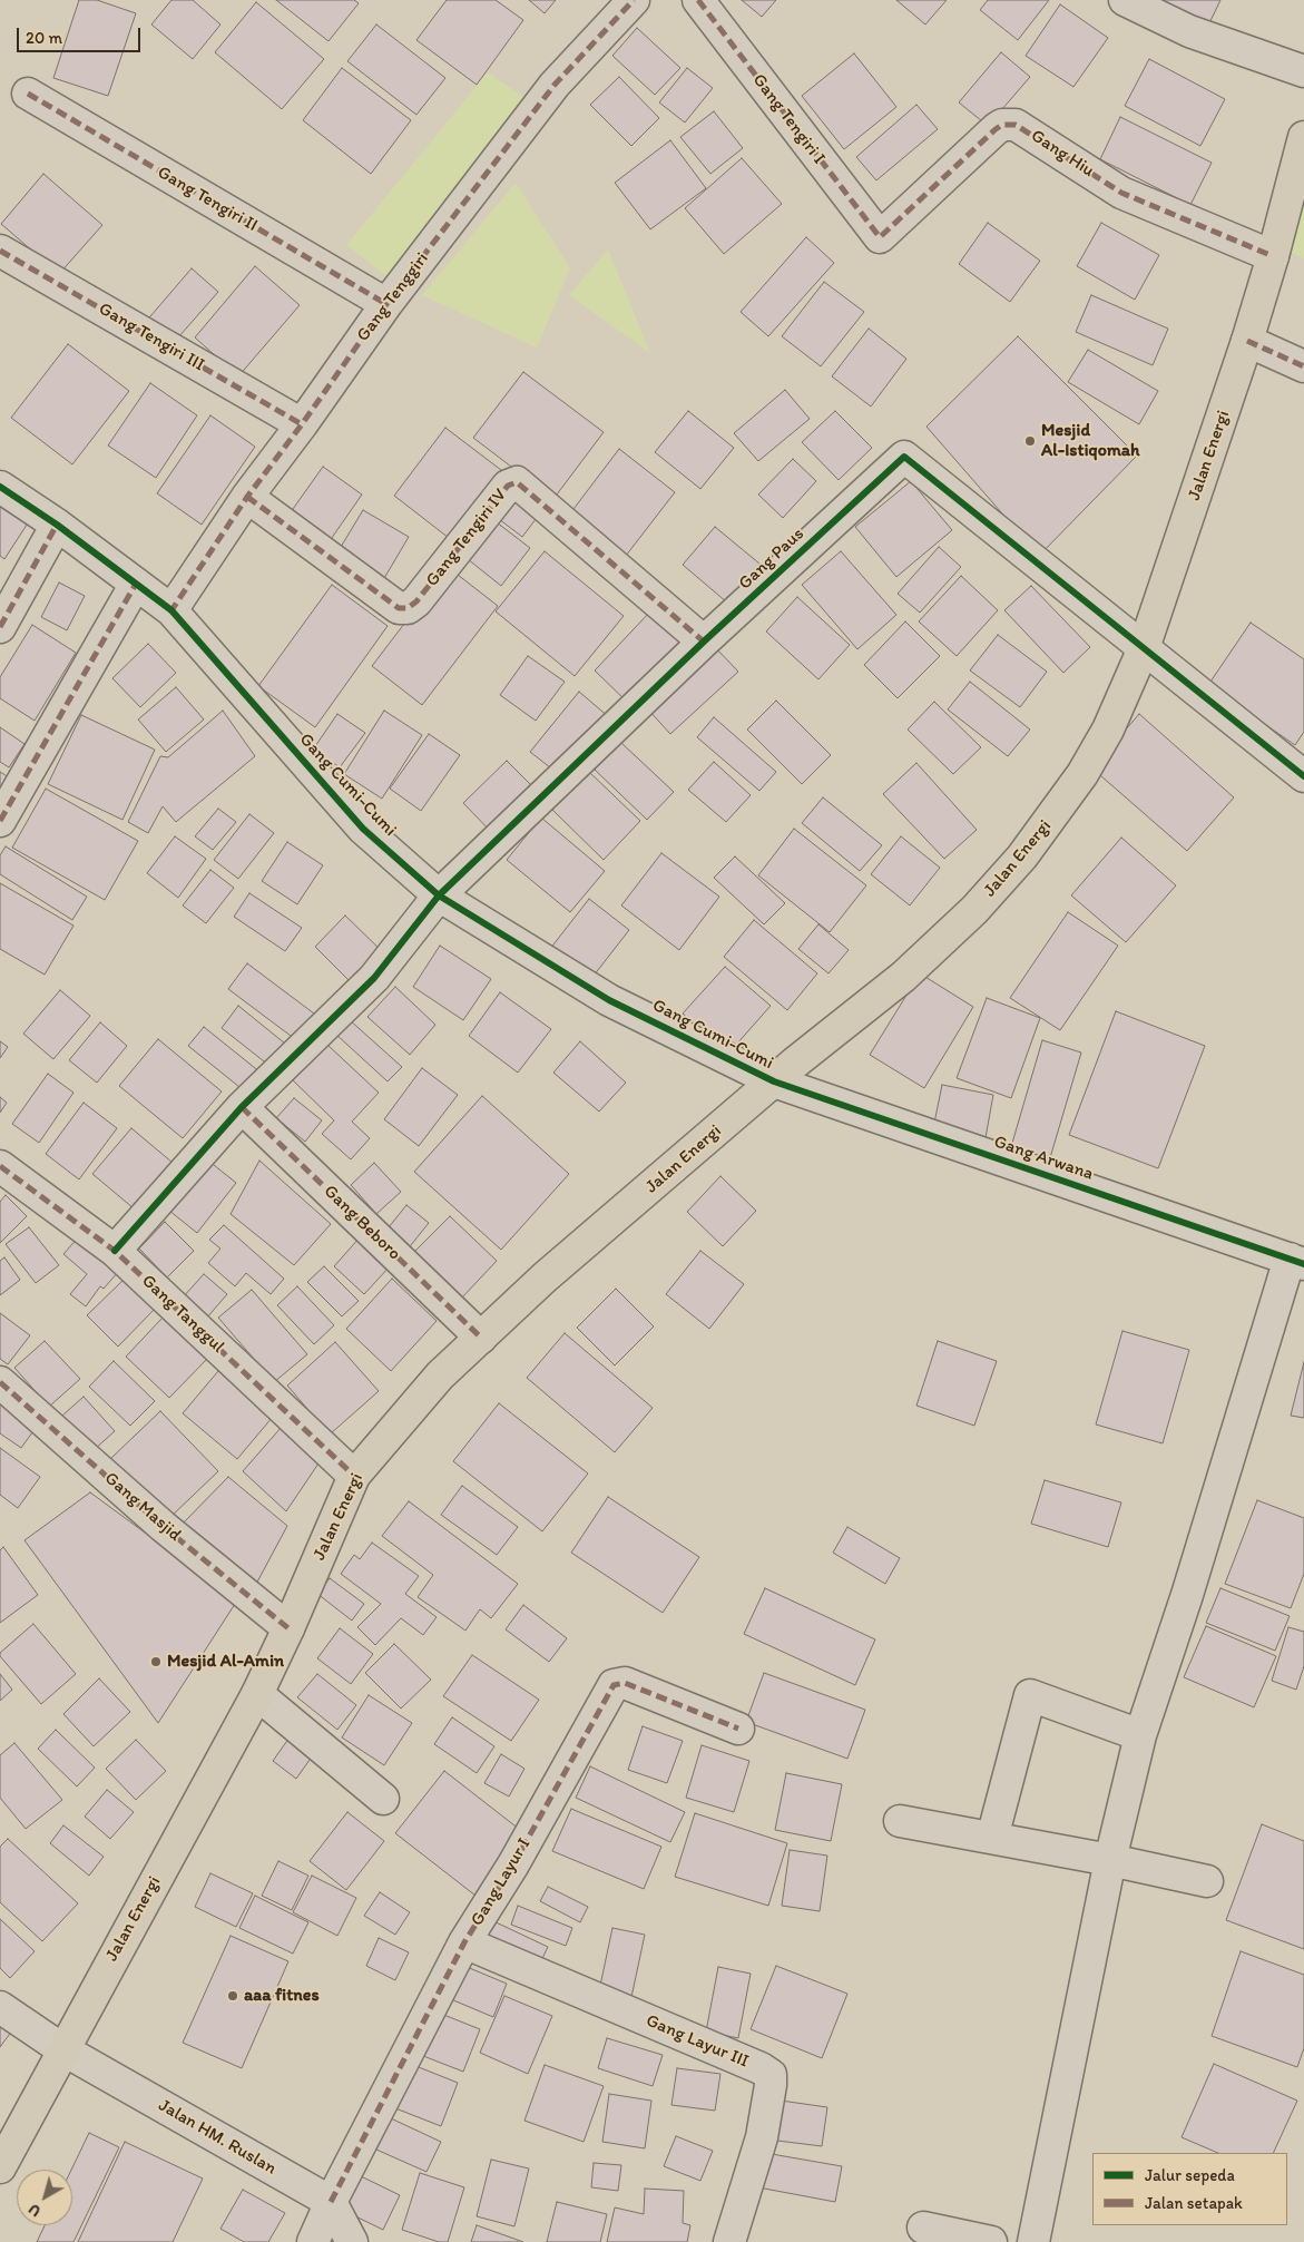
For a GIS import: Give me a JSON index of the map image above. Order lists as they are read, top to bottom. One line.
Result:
{"streets":{"highway":["Jalan Energi"],"street":["Gang Tengiri I","Gang Hiu","Gang Tengiri II","Gang Tenggiri","Gang Tengiri III","Gang Tengiri IV","Gang Paus","Gang Cumi-Cumi","Gang Arwana","Gang Beboro","Gang Tanggul","Gang Masjid","Gang Layur I","Gang Layur III","Jalan HM. Ruslan"]},"crossings":[["Gang Tengiri I","Gang Hiu"],["Gang Hiu","Jalan Energi"],["Gang Tengiri II","Gang Tenggiri"],["Gang Tenggiri","Gang Tengiri III"],["Gang Tenggiri","Gang Tengiri IV"],["Gang Tenggiri","Gang Cumi-Cumi"],["Jalan Energi","Gang Paus"],["Jalan Energi","Gang Cumi-Cumi"],["Jalan Energi","Gang Arwana"],["Jalan Energi","Gang Beboro"],["Jalan Energi","Gang Tanggul"],["Jalan Energi","Gang Masjid"],["Jalan Energi","Jalan HM. Ruslan"],["Gang Tengiri IV","Gang Paus"],["Gang Paus","Gang Cumi-Cumi"],["Gang Paus","Gang Beboro"],["Gang Paus","Gang Tanggul"],["Gang Cumi-Cumi","Gang Arwana"],["Gang Layur I","Gang Layur III"],["Gang Layur I","Jalan HM. Ruslan"]],"places":["Mesjid Al-Istiqomah","Mesjid Al-Amin","aaa fitnes"],"legend":["Jalur sepeda","Jalan setapak"],"scale_bar":"20 m","north":"bottom left"}
